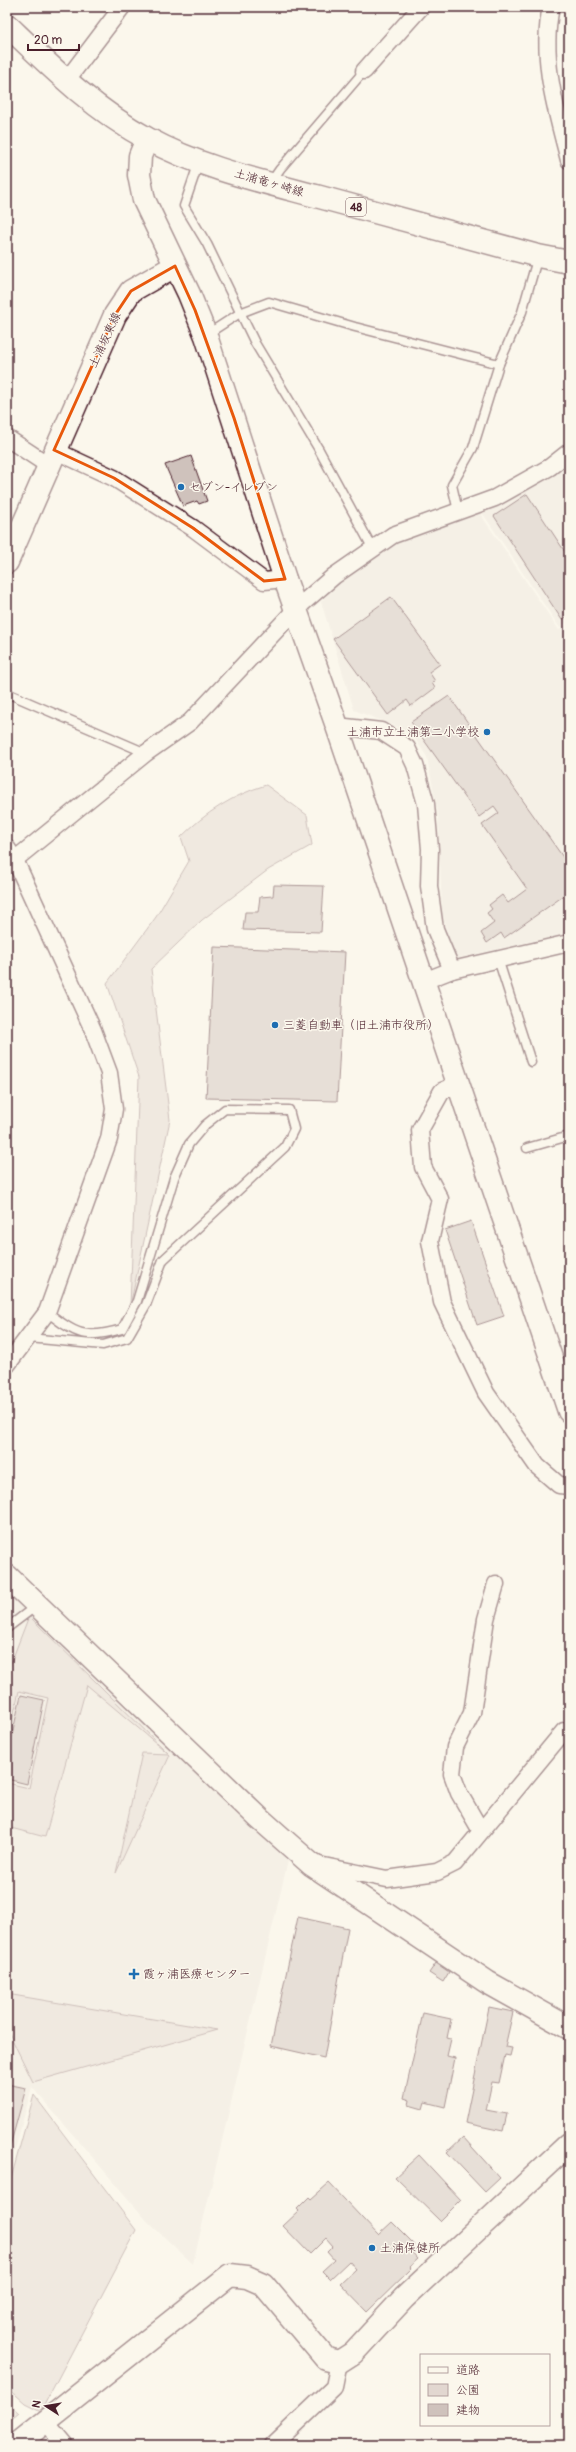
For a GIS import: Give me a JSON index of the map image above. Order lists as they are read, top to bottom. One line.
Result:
{"streets":{"street":["土浦竜ヶ崎線","48","土浦坂東線"]},"places":{"other":["セブン-イレブン","土浦市立土浦第二小学校","三菱自動車（旧土浦市役所）","土浦保健所"],"health":["霞ヶ浦医療センター"]},"legend":["道路","公園","建物"],"scale_bar":"20 m","north":"left"}
